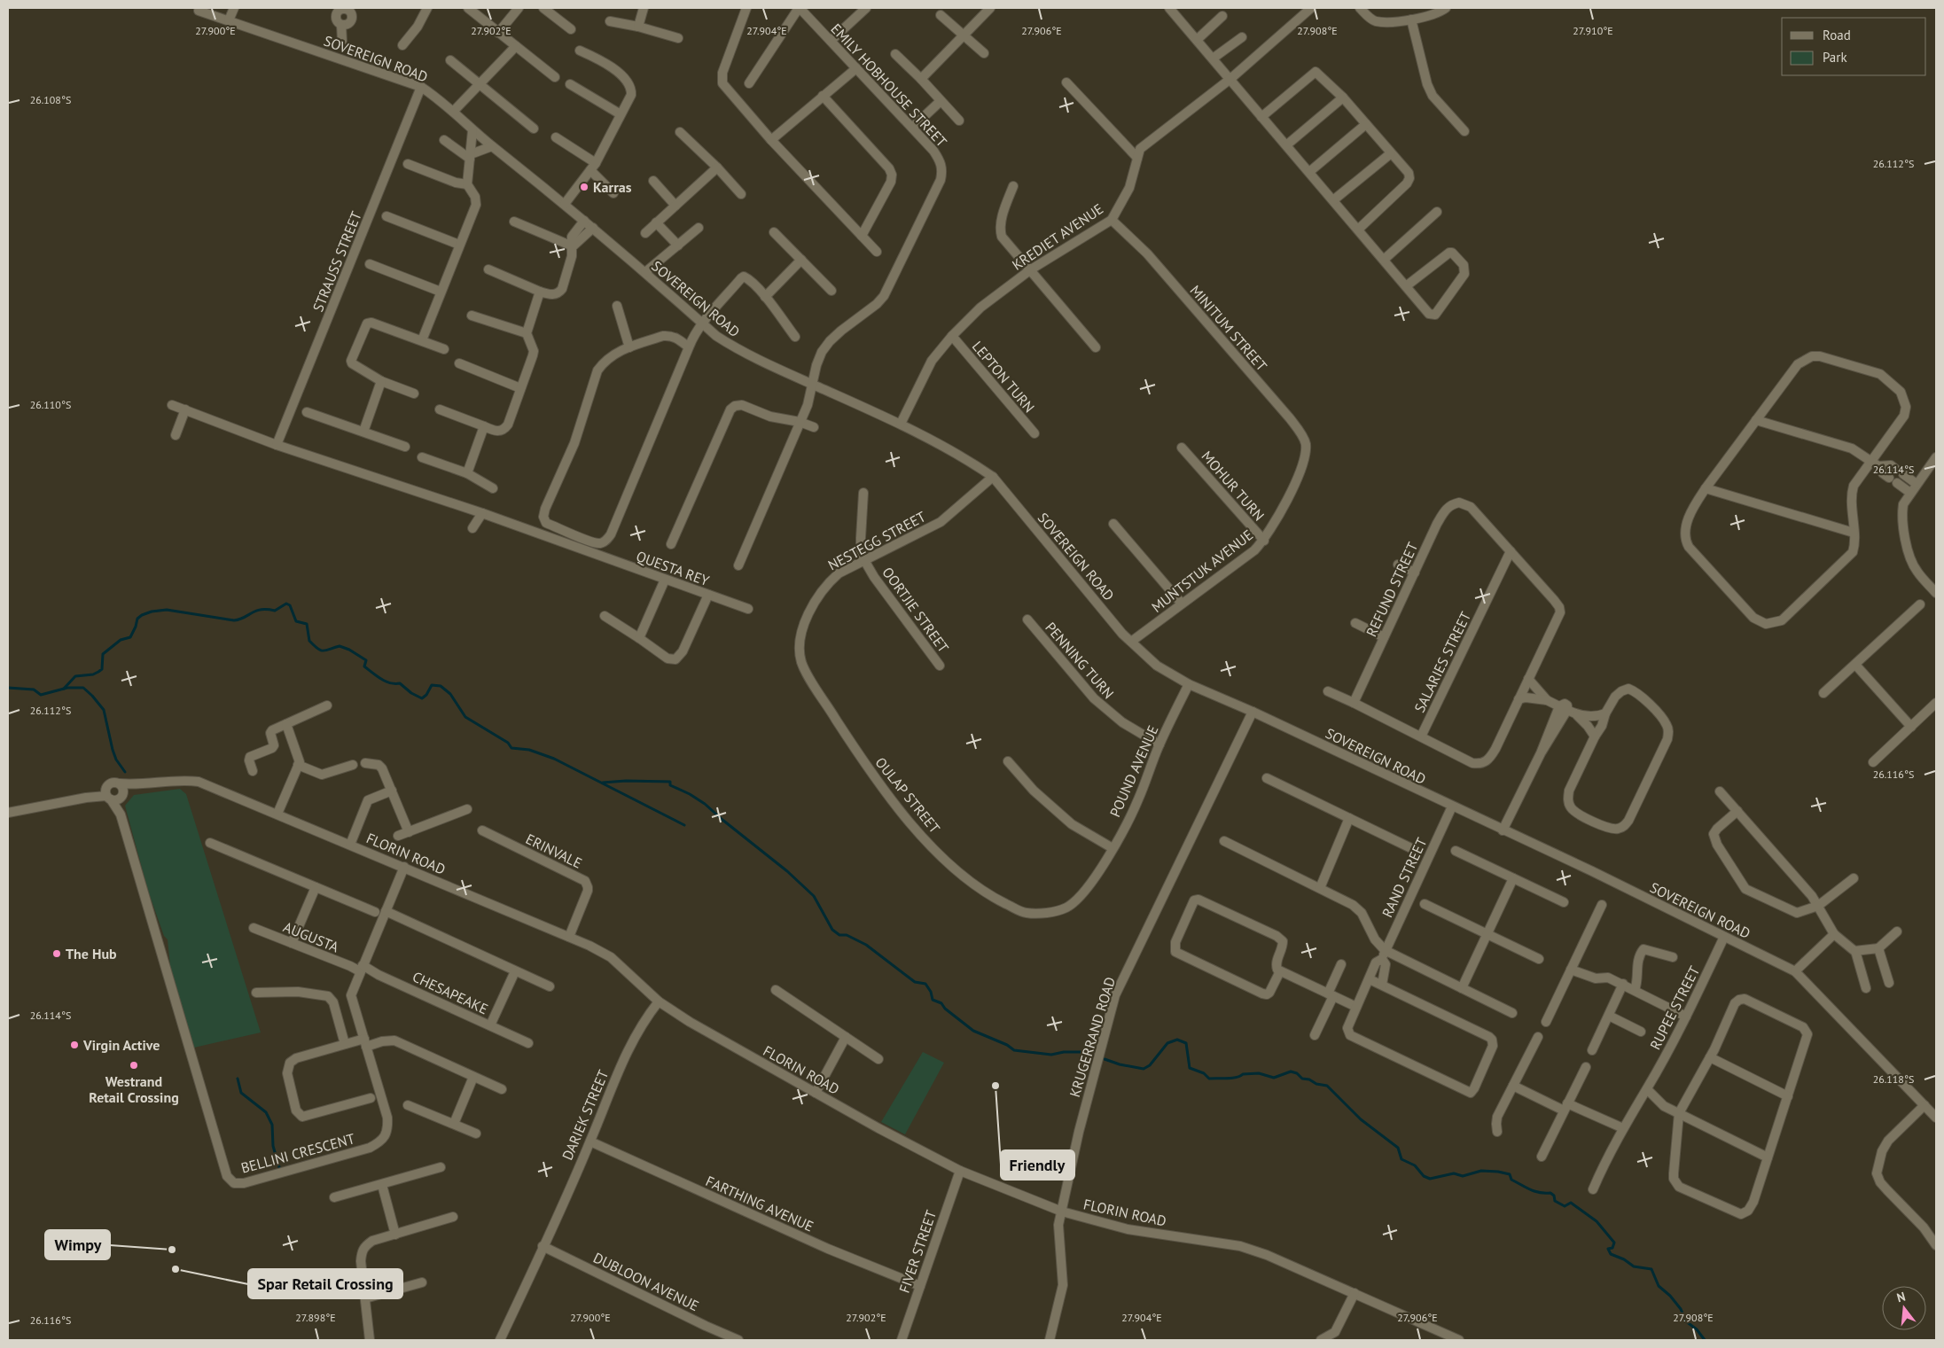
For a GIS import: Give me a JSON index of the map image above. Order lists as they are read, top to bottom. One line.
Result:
{"streets":{"street":["SOVEREIGN ROAD","EMILY HOBHOUSE STREET","KREDIET AVENUE","STRAUSS STREET","MINITUM STREET","LEPTON TURN","MOHUR TURN","NESTEGG STREET","QUESTA REY","MUNTSTUK AVENUE","REFUND STREET","OORTJIE STREET","PENNING TURN","SALARIES STREET","POUND AVENUE","OULAP STREET","ERINVALE","FLORIN ROAD","RAND STREET","AUGUSTA","CHESAPEAKE","RUPEE STREET","KRUGERRAND ROAD","DARIEK STREET","BELLINI CRESCENT","FARTHING AVENUE","FIVER STREET","DUBLOON AVENUE"]},"crossings":[["SOVEREIGN ROAD","EMILY HOBHOUSE STREET"],["SOVEREIGN ROAD","KREDIET AVENUE"],["SOVEREIGN ROAD","STRAUSS STREET"],["SOVEREIGN ROAD","NESTEGG STREET"],["SOVEREIGN ROAD","MUNTSTUK AVENUE"],["SOVEREIGN ROAD","POUND AVENUE"],["SOVEREIGN ROAD","RAND STREET"],["SOVEREIGN ROAD","RUPEE STREET"],["SOVEREIGN ROAD","KRUGERRAND ROAD"],["KREDIET AVENUE","MINITUM STREET"],["KREDIET AVENUE","LEPTON TURN"],["MINITUM STREET","MUNTSTUK AVENUE"],["MOHUR TURN","MUNTSTUK AVENUE"],["NESTEGG STREET","OORTJIE STREET"],["NESTEGG STREET","OULAP STREET"],["REFUND STREET","SALARIES STREET"],["PENNING TURN","POUND AVENUE"],["POUND AVENUE","OULAP STREET"],["ERINVALE","FLORIN ROAD"],["FLORIN ROAD","KRUGERRAND ROAD"],["FLORIN ROAD","DARIEK STREET"],["FLORIN ROAD","BELLINI CRESCENT"],["FLORIN ROAD","FIVER STREET"],["AUGUSTA","CHESAPEAKE"],["AUGUSTA","BELLINI CRESCENT"],["CHESAPEAKE","BELLINI CRESCENT"],["DARIEK STREET","FARTHING AVENUE"],["DARIEK STREET","DUBLOON AVENUE"],["FARTHING AVENUE","FIVER STREET"]],"places":["Karras","The Hub","Virgin Active","Westrand Retail Crossing","Friendly","Wimpy","Spar Retail Crossing"],"legend":["Road","Park"],"north":"top","coordinates":["27.900°E","27.902°E","27.904°E","27.906°E","27.908°E","27.910°E","26.108°S","26.112°S","26.110°S","26.114°S","26.116°S","26.118°S","27.898°E"]}
